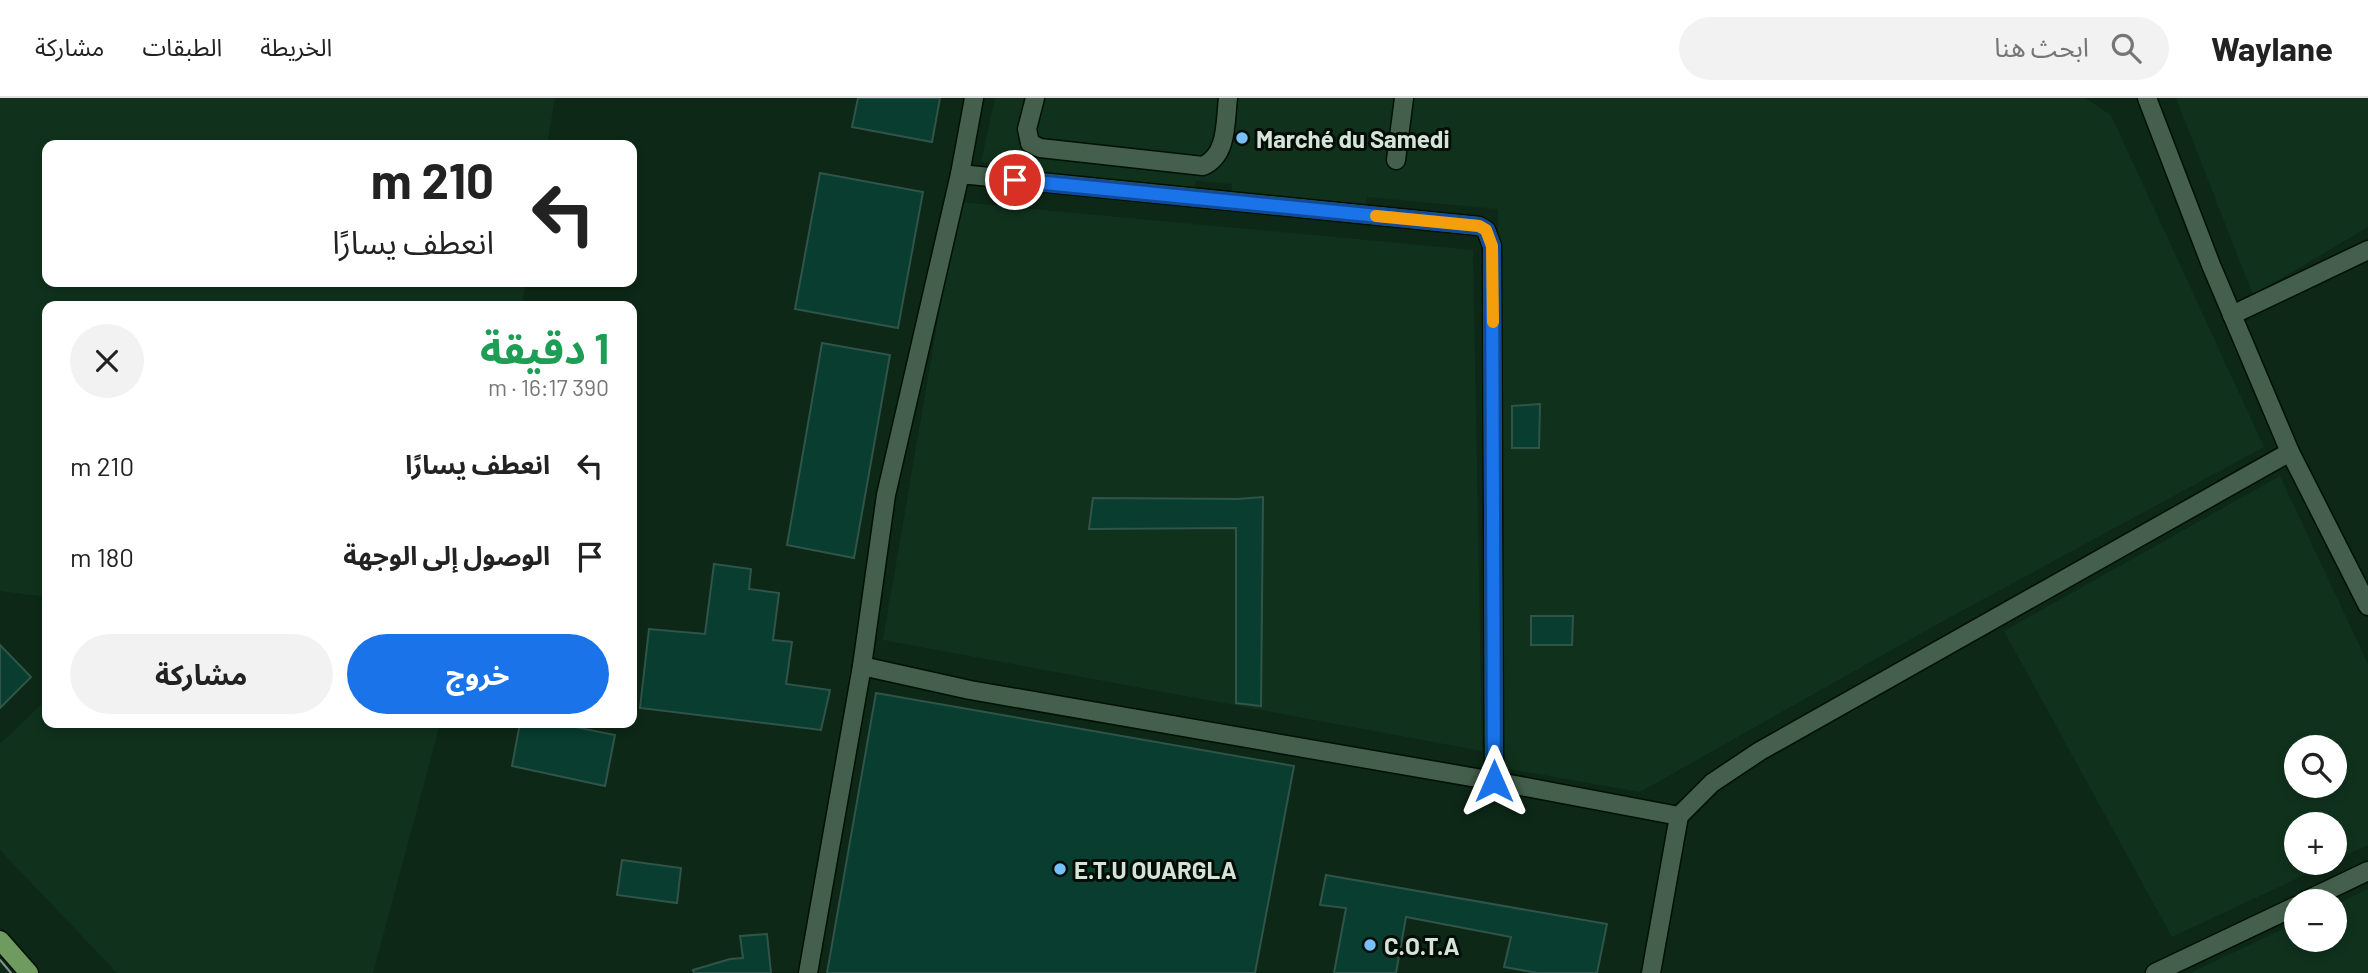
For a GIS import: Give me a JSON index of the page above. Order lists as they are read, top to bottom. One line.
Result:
{"places":["Marché du Samedi","E.T.U OUARGLA","C.O.T.A"],"page":{"header":"Waylane","search":"ابحث هنا","nav":["الخريطة","الطبقات","مشاركة"],"turn":["210 m","انعطف يسارًا"],"heading":["1 دقيقة","390 m · 16:17"],"list":[{"name":"انعطف يسارًا","value":"210 m"},{"name":"الوصول إلى الوجهة","value":"180 m"}],"buttons":["خروج","مشاركة"],"map_buttons":["+","−"]}}
